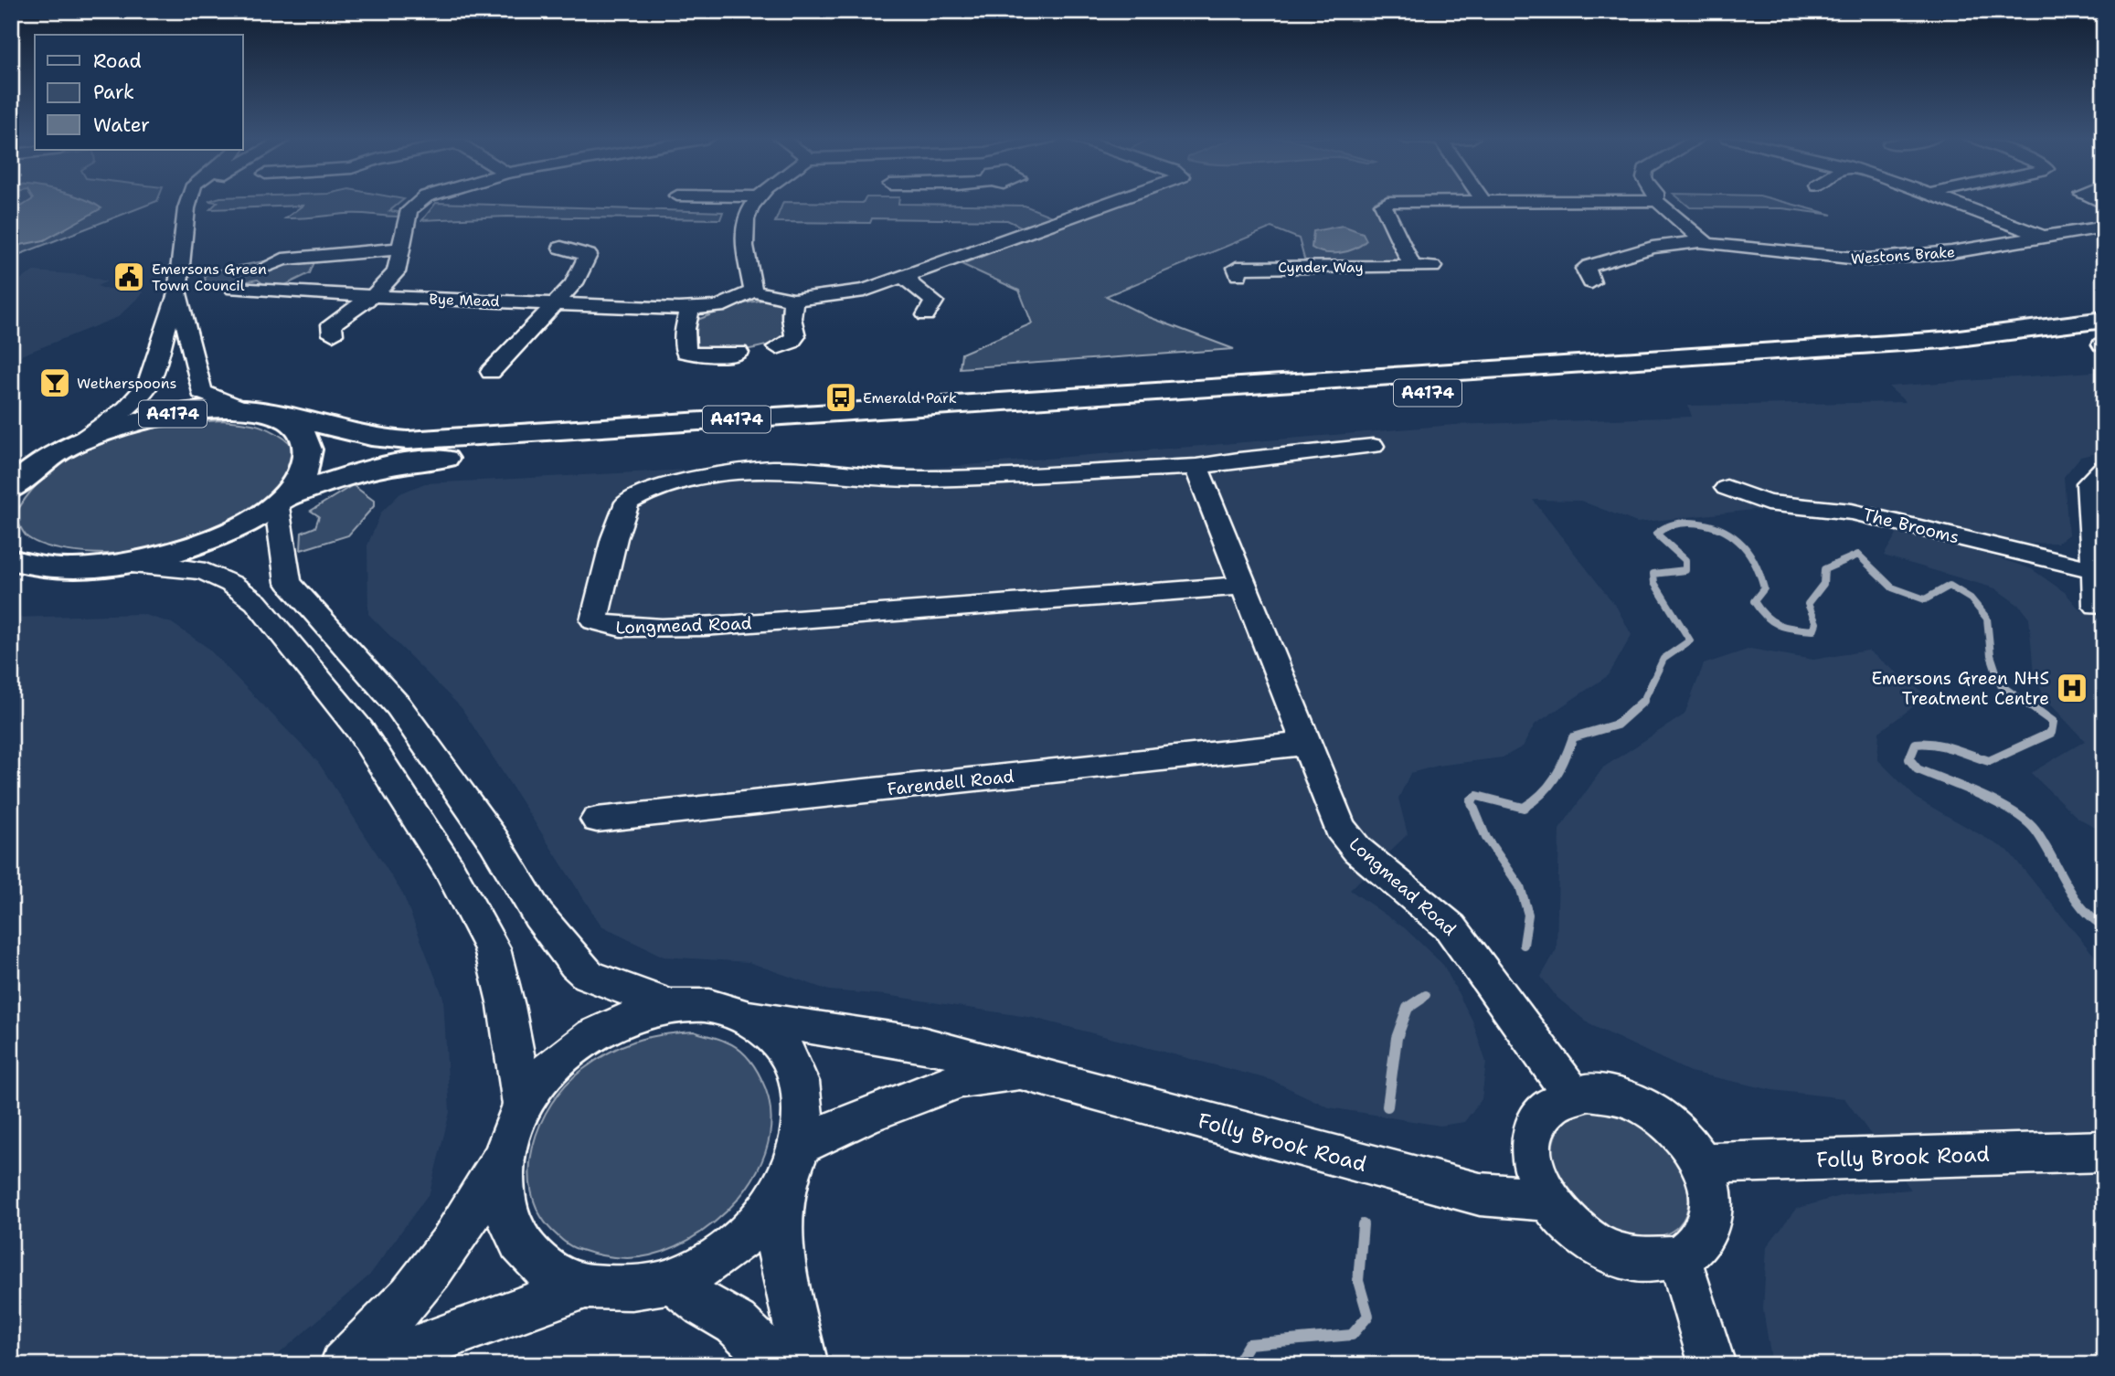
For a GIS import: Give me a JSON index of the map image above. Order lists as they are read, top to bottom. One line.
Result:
{"streets":{"highway":["A4174"],"street":["Westons Brake","Cynder Way","Bye Mead","The Brooms","Longmead Road","Farendell Road","Folly Brook Road"]},"crossings":[["Longmead Road","Farendell Road"],["Longmead Road","Folly Brook Road"]],"places":{"public building":["Emersons Green Town Council"],"bar":["Wetherspoons"],"bus stop":["Emerald Park"],"hospital":["Emersons Green NHS Treatment Centre"]},"legend":["Road","Park","Water"]}
